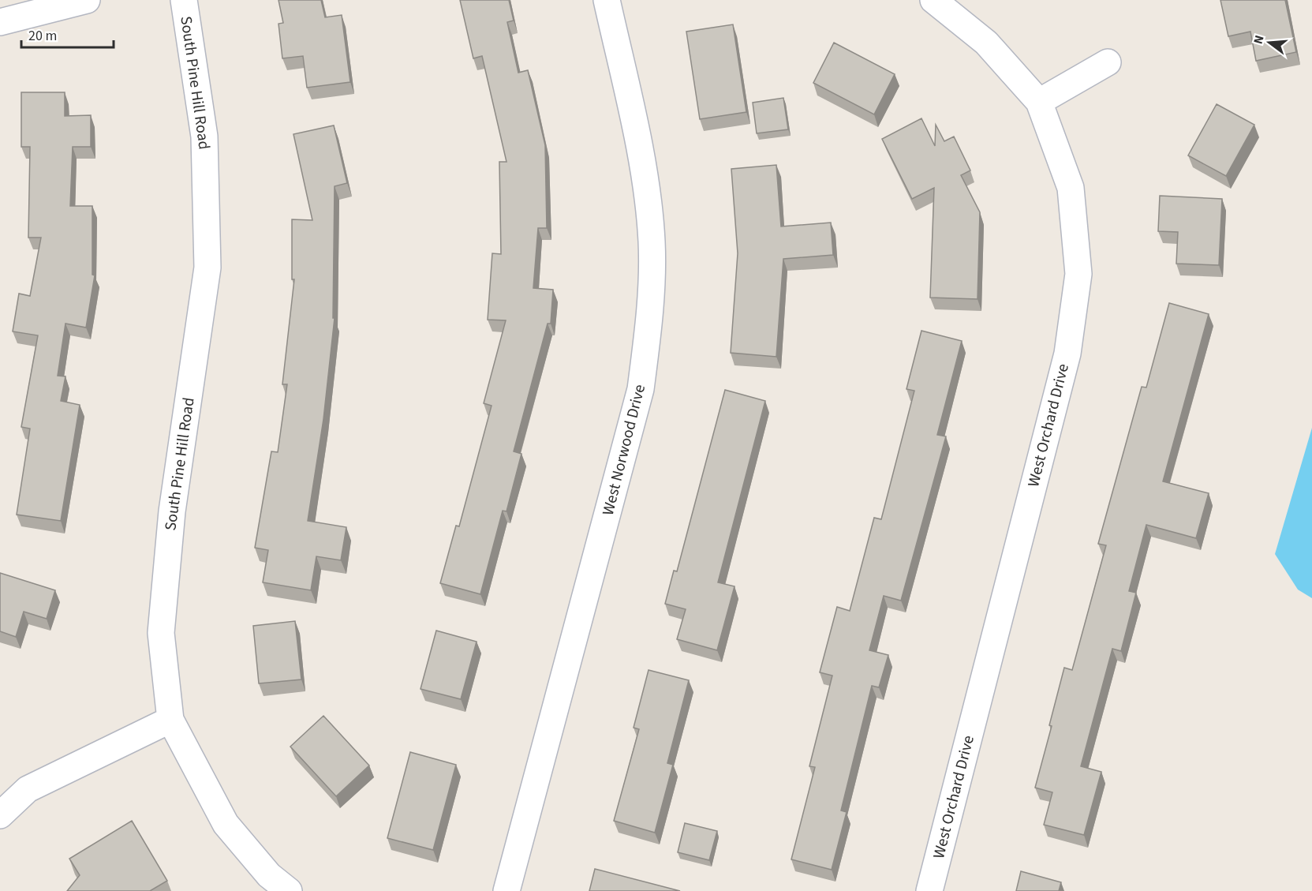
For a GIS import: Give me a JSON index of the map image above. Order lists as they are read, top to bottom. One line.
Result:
{"streets":{"street":["South Pine Hill Road","West Orchard Drive","West Norwood Drive"]},"scale_bar":"20 m","north":"left"}
